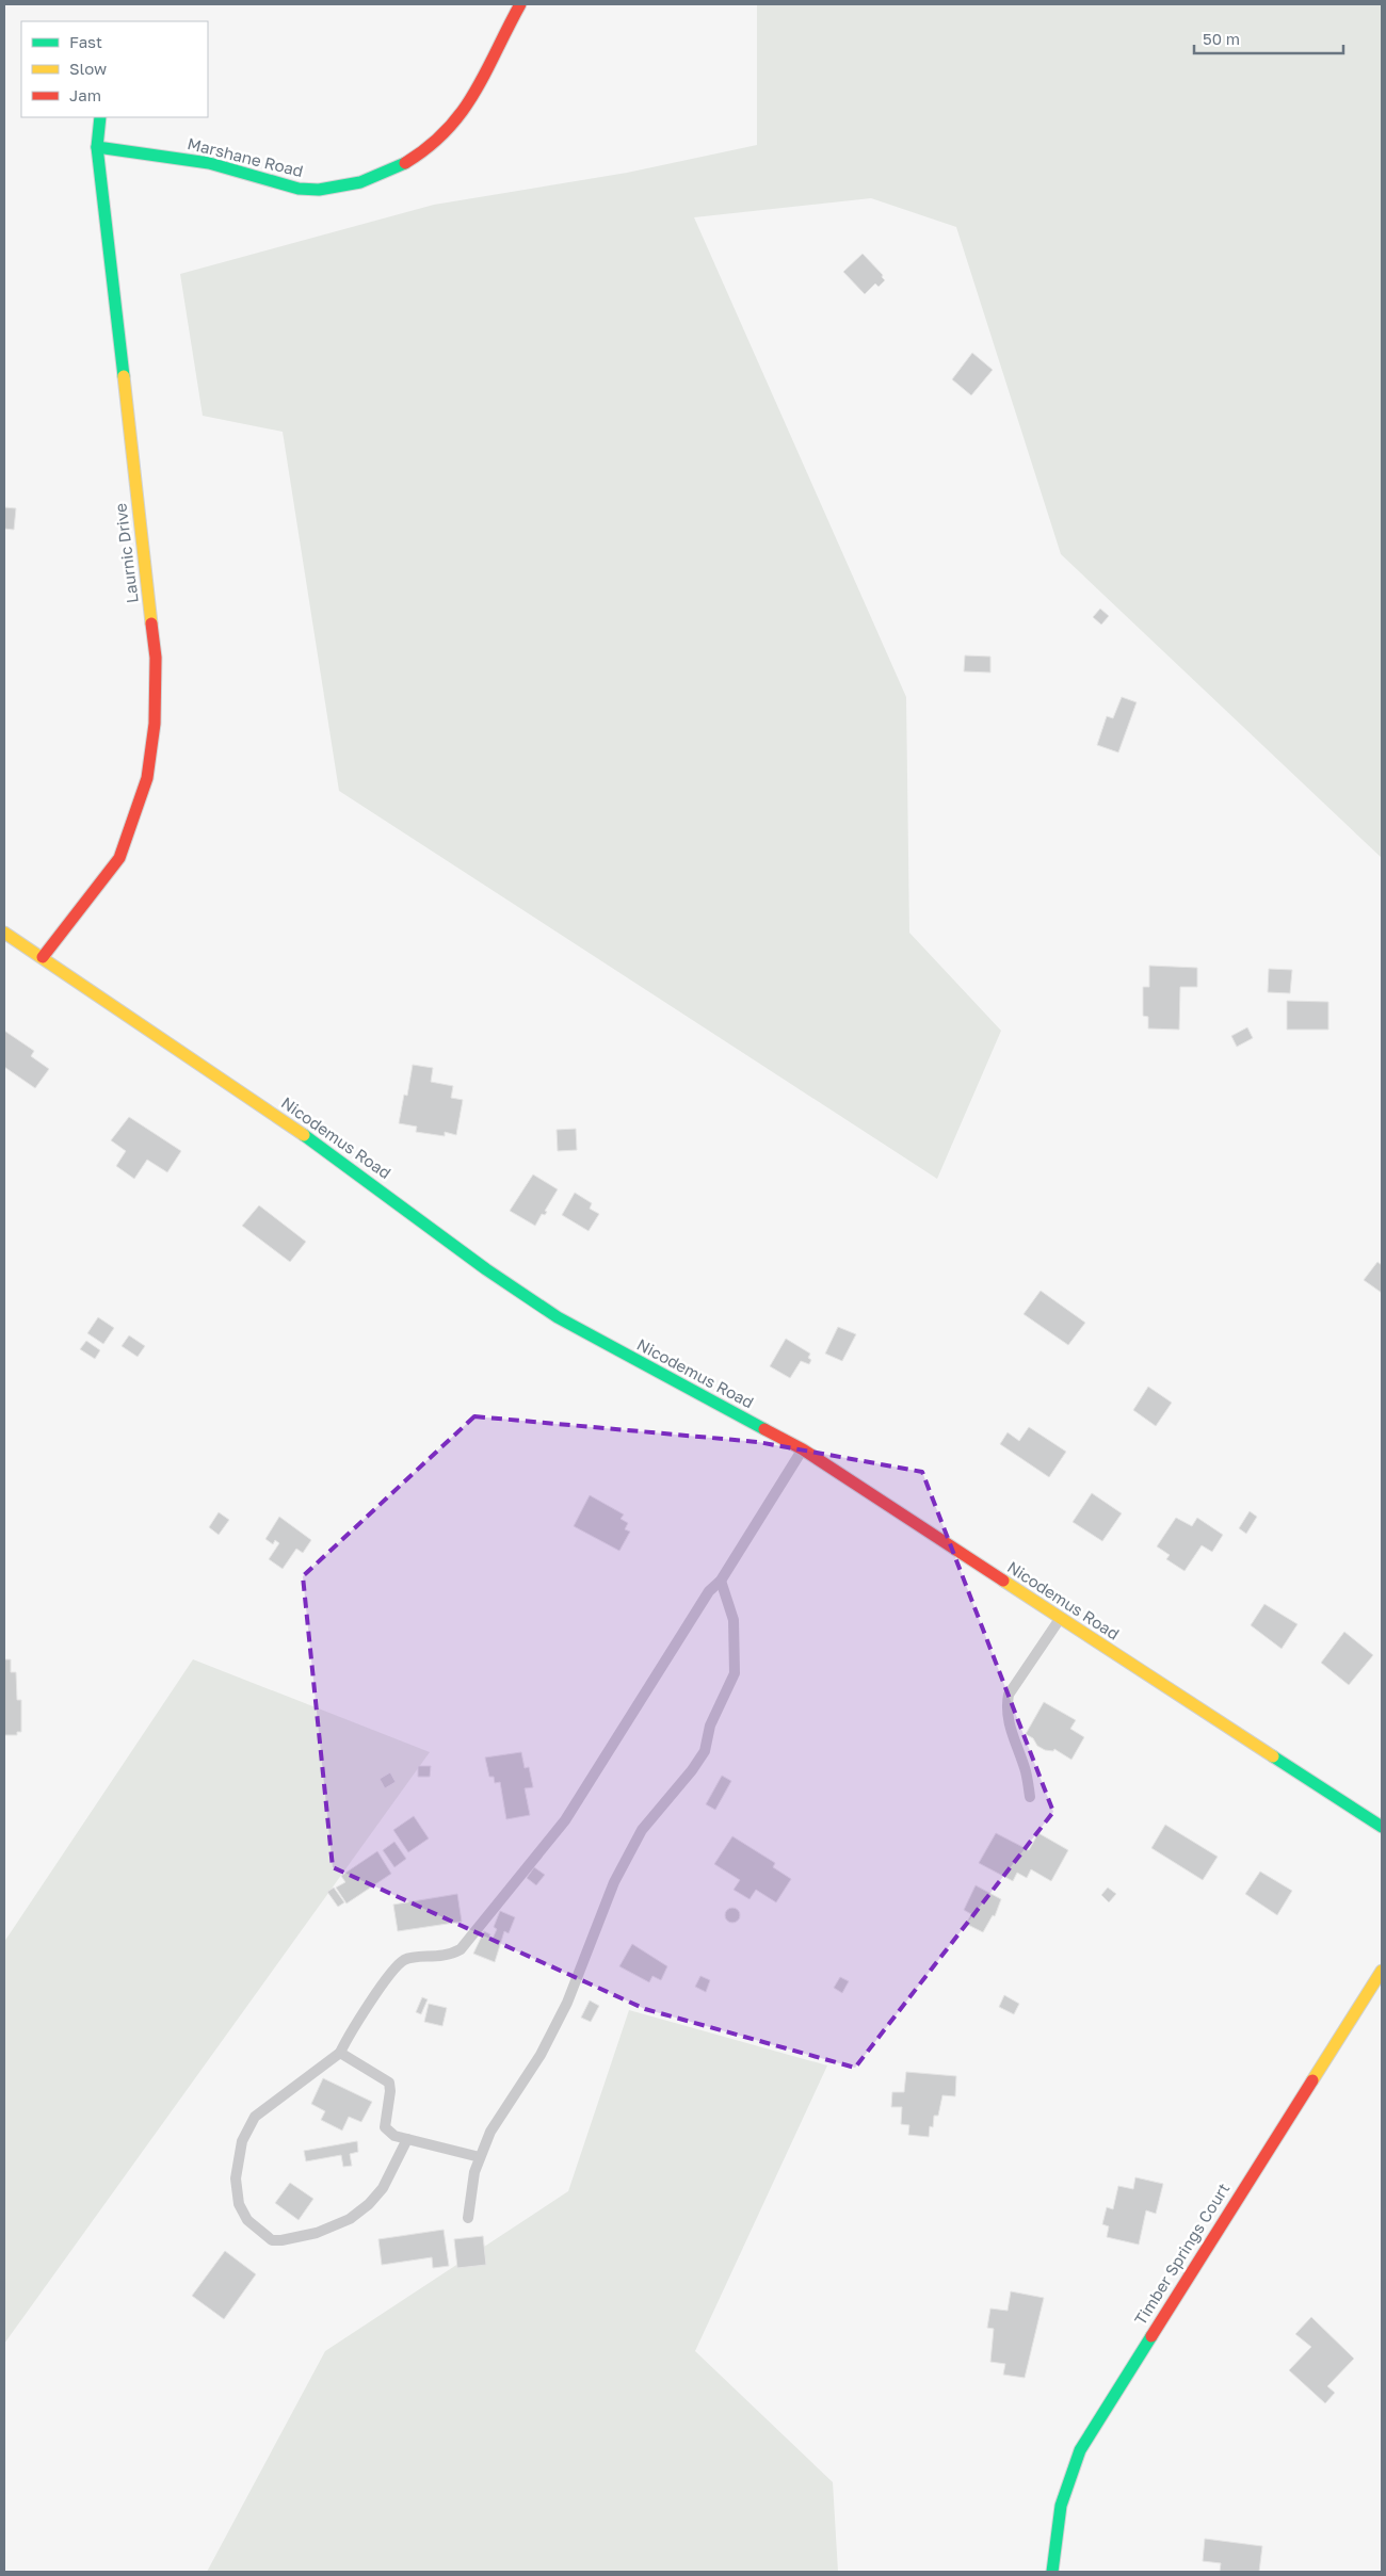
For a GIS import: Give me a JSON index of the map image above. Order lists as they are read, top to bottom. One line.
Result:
{"streets":{"street":["Marshane Road","Laurnic Drive","Nicodemus Road","Timber Springs Court"]},"crossings":[["Marshane Road","Laurnic Drive"],["Laurnic Drive","Nicodemus Road"]],"legend":["Fast","Slow","Jam"],"scale_bar":"50 m"}
